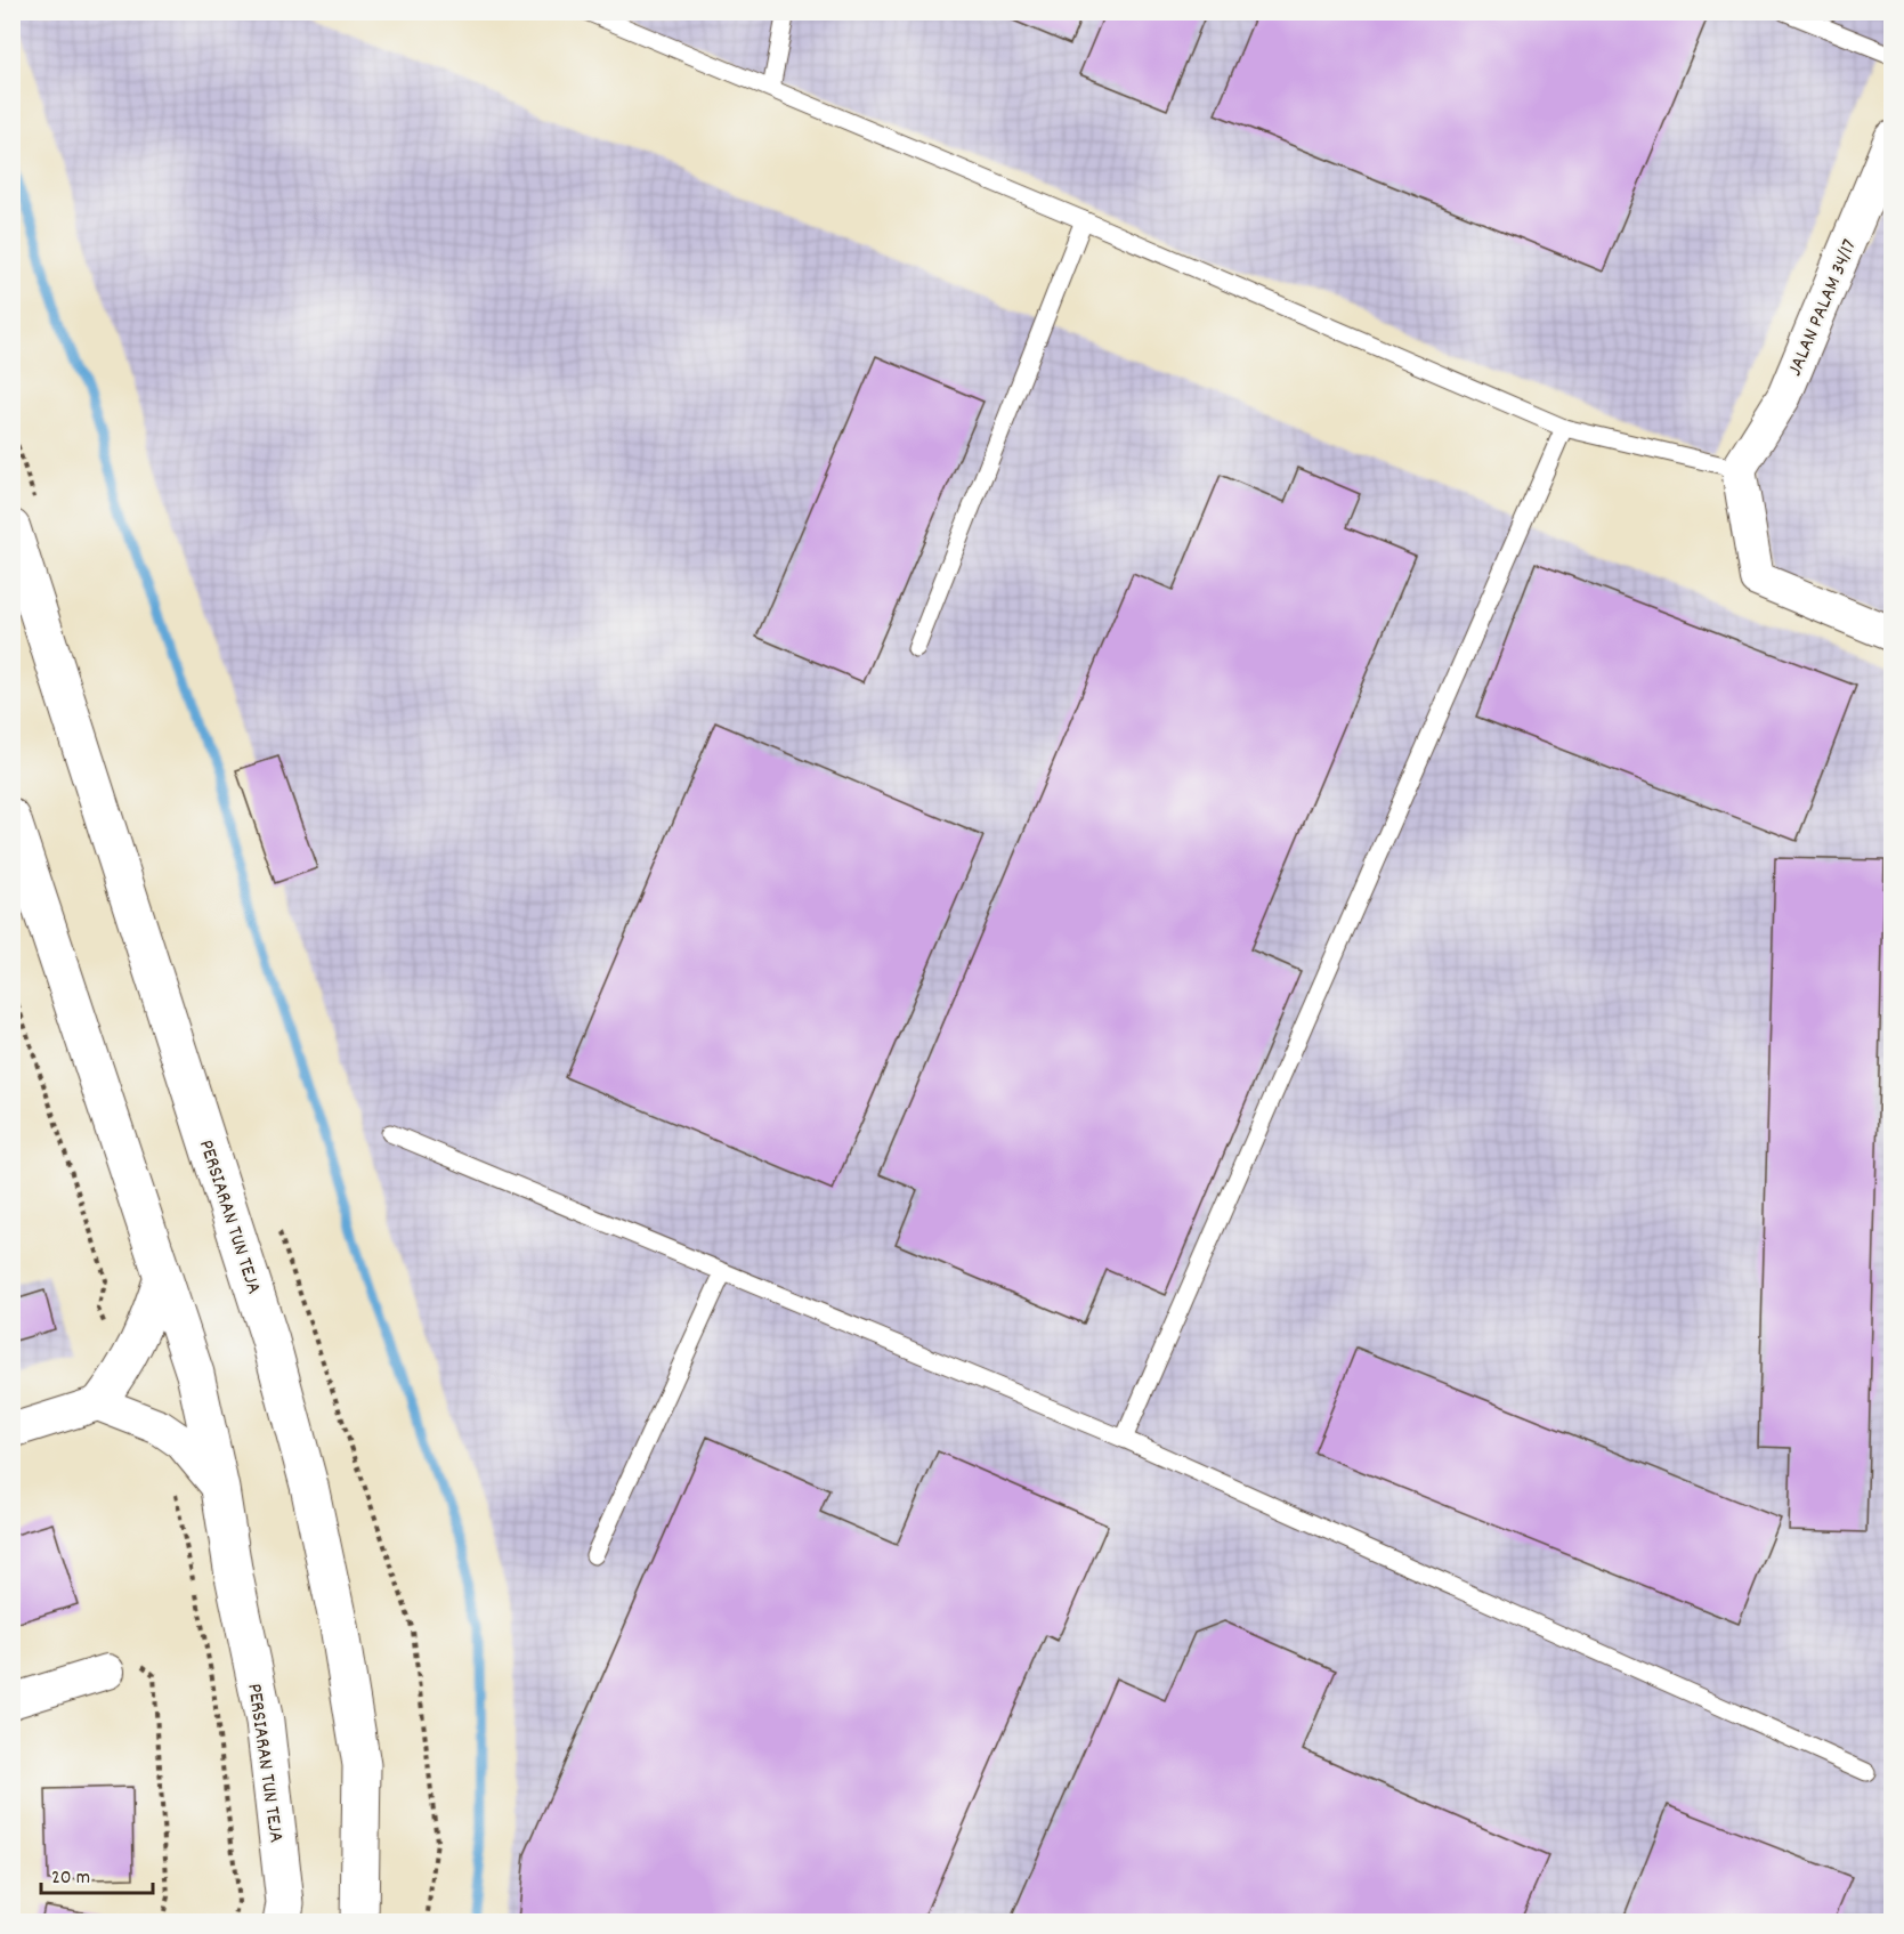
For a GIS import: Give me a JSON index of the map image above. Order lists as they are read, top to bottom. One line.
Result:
{"streets":{"main road":["PERSIARAN TUN TEJA"],"street":["JALAN PALAM 34/17"]},"scale_bar":"20 m"}
